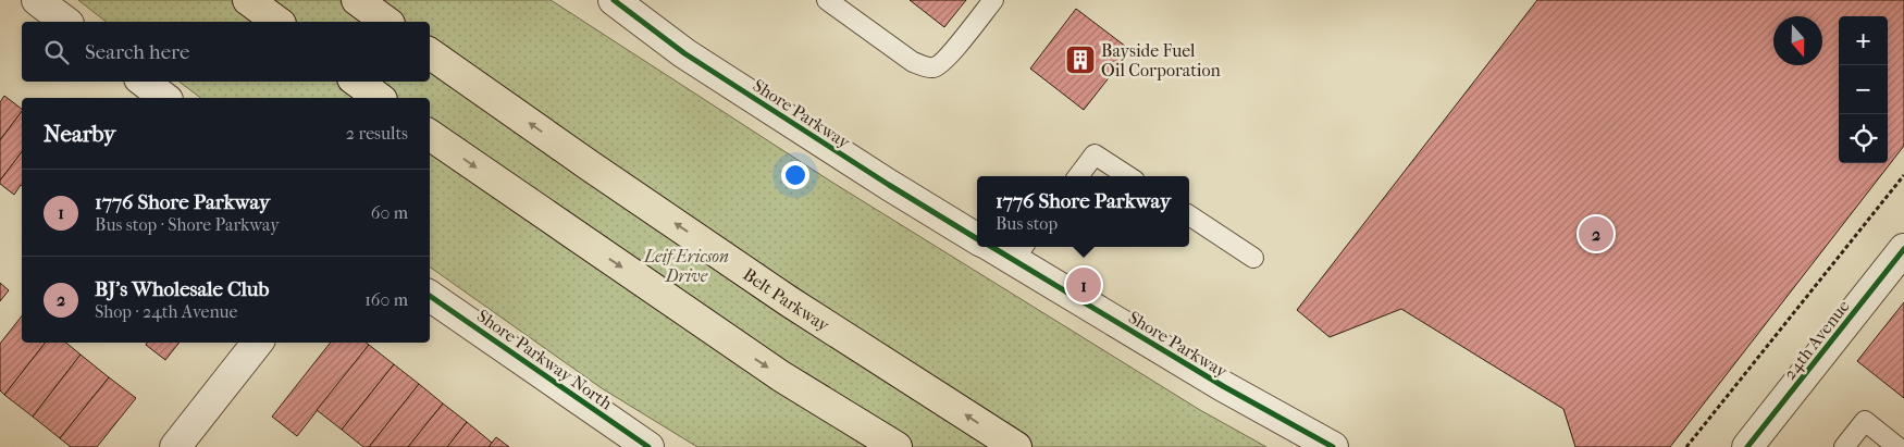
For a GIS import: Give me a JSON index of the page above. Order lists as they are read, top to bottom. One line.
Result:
{"streets":{"highway":["Belt Parkway"],"street":["Shore Parkway","24th Avenue","Shore Parkway North"]},"parks":["Leif Ericson Drive"],"places":{"building":["Bayside Fuel Oil Corporation"]},"north":"bottom","page":{"map_buttons":["+","−"],"search":"Search here","heading":["Nearby","2 results"],"list":[{"mark":"1","name":"1776 Shore Parkway","note":"Bus stop · Shore Parkway","value":"60 m"},{"mark":"2","name":"BJ's Wholesale Club","note":"Shop · 24th Avenue","value":"160 m"}],"popup":["1776 Shore Parkway","Bus stop"],"pins":["2","1"]}}
